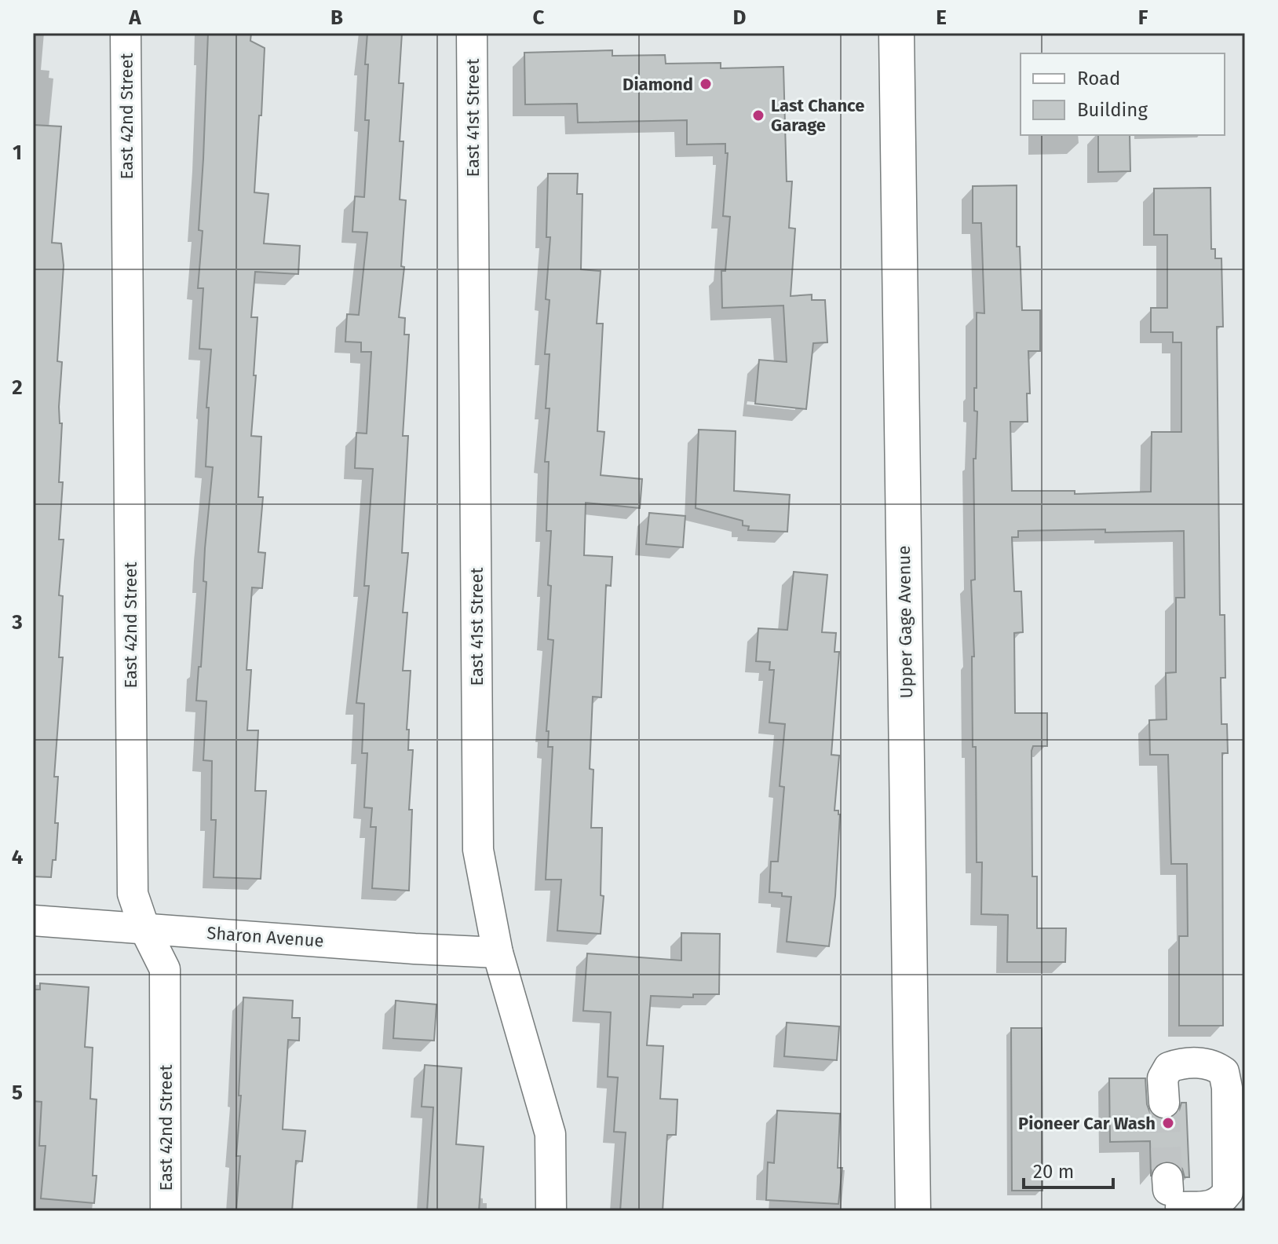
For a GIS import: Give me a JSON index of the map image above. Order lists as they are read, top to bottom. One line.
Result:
{"streets":{"main road":["Upper Gage Avenue"],"street":["East 42nd Street","East 41st Street","Sharon Avenue"]},"crossings":[["East 42nd Street","Sharon Avenue"],["East 41st Street","Sharon Avenue"]],"places":["Diamond","Last Chance Garage","Pioneer Car Wash"],"legend":["Road","Building"],"scale_bar":"20 m","grid":{"columns":["A","B","C","D","E","F"],"rows":["1","2","3","4","5"]}}
